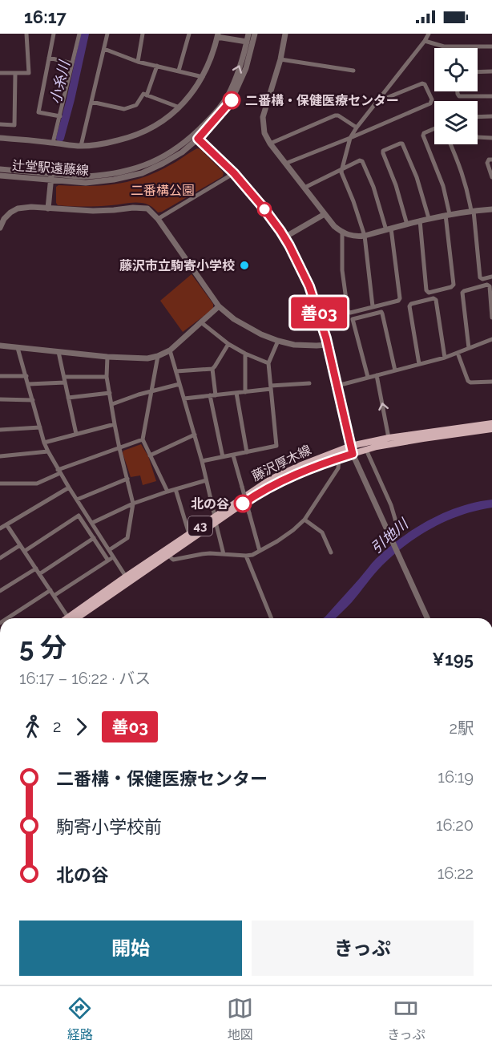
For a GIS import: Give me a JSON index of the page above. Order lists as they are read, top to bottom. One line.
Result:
{"streets":{"main road":["藤沢厚木線","43"],"street":["辻堂駅遠藤線"]},"water":["小糸川","引地川"],"parks":["二番構公園"],"places":["二番構・保健医療センター","藤沢市立駒寄小学校","北の谷"],"lines":["bus line 善03"],"page":{"status":"16:17","on_map":"善03","heading":["5 分","16:17 – 16:22 · バス","¥195"],"legs":["2","善03","2駅"],"list":[{"name":"二番構・保健医療センター","value":"16:19"},{"name":"駒寄小学校前","value":"16:20"},{"name":"北の谷","value":"16:22"}],"buttons":["開始","きっぷ"],"tabs":["経路","地図","きっぷ"]}}
